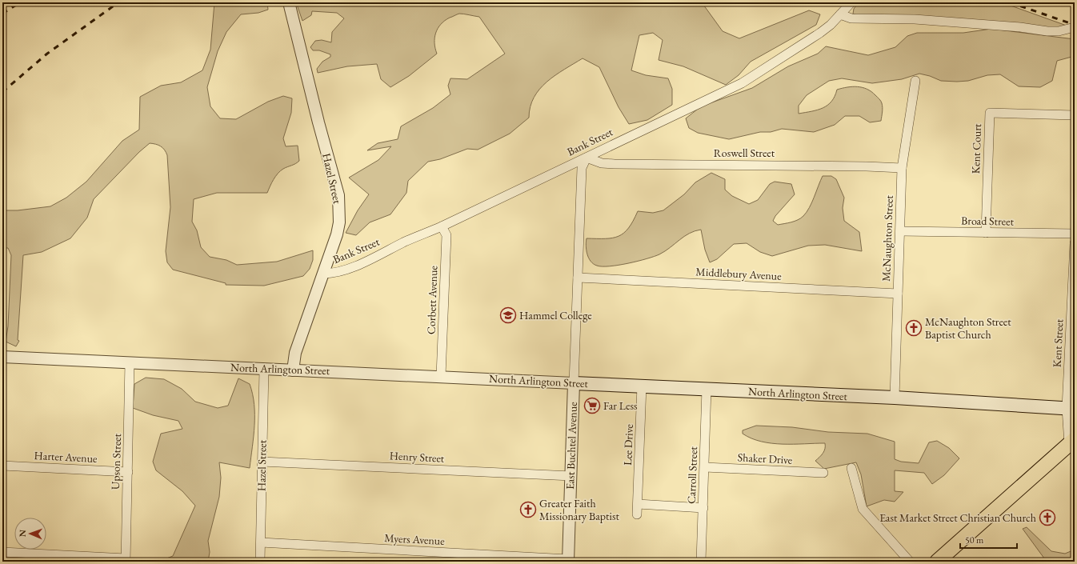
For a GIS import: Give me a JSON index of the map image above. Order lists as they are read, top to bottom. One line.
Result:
{"streets":{"main road":["North Arlington Street"],"street":["Bank Street","Kent Court","Roswell Street","Hazel Street","Broad Street","McNaughton Street","Middlebury Avenue","Corbett Avenue","Kent Street","Lee Drive","East Buchtel Avenue","Harter Avenue","Henry Street","Shaker Drive","Upson Street","Carroll Street","Myers Avenue"]},"crossings":[["Bank Street","Roswell Street"],["Bank Street","Hazel Street"],["Bank Street","Corbett Avenue"],["Bank Street","East Buchtel Avenue"],["Kent Court","Broad Street"],["Roswell Street","McNaughton Street"],["Roswell Street","East Buchtel Avenue"],["Hazel Street","North Arlington Street"],["Hazel Street","Henry Street"],["Hazel Street","Myers Avenue"],["Broad Street","McNaughton Street"],["McNaughton Street","Middlebury Avenue"],["McNaughton Street","North Arlington Street"],["Middlebury Avenue","East Buchtel Avenue"],["Corbett Avenue","North Arlington Street"],["Kent Street","North Arlington Street"],["North Arlington Street","Lee Drive"],["North Arlington Street","East Buchtel Avenue"],["North Arlington Street","Upson Street"],["North Arlington Street","Carroll Street"],["East Buchtel Avenue","Henry Street"],["East Buchtel Avenue","Myers Avenue"],["Harter Avenue","Upson Street"],["Shaker Drive","Carroll Street"]],"places":{"school or university":["Hammel College"],"church":["McNaughton Street Baptist Church","Greater Faith Missionary Baptist","East Market Street Christian Church"],"supermarket":["Far Less"]},"scale_bar":"50 m","north":"left"}
